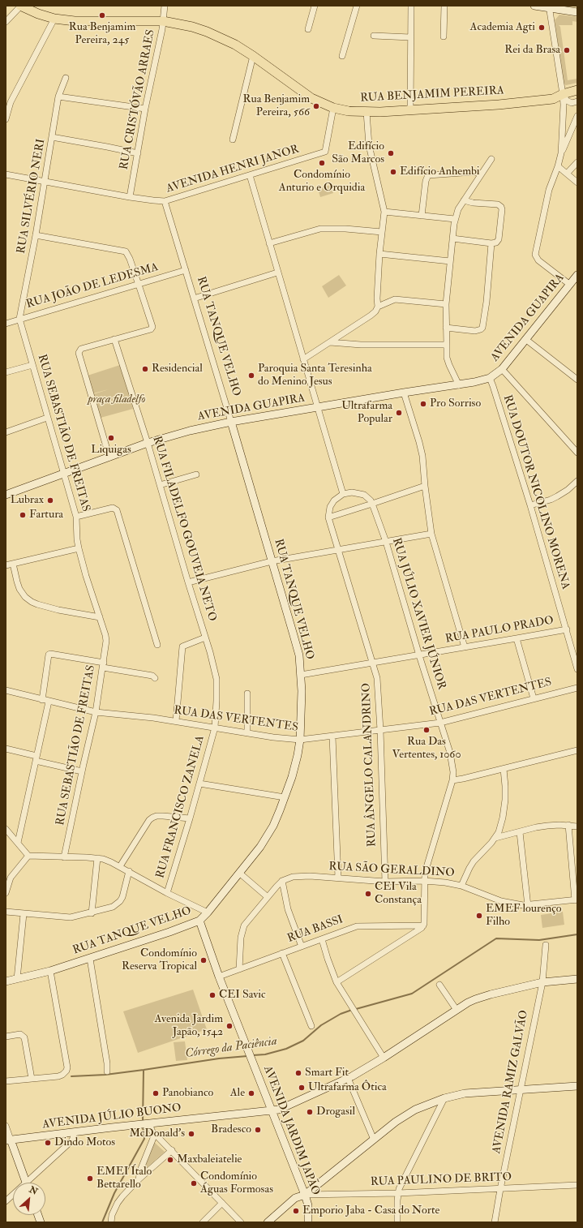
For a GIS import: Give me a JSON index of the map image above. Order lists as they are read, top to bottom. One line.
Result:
{"streets":{"main road":["RUA BENJAMIM PEREIRA"],"street":["RUA CRISTÓVÃO ARRAES","AVENIDA HENRI JANOR","RUA SILVÉRIO NERI","RUA JOÃO DE LEDESMA","AVENIDA GUAPIRA","RUA TANQUE VELHO","RUA SEBASTIÃO DE FREITAS","RUA DOUTOR NICOLINO MORENA","RUA FILADELFO GOUVEIA NETO","RUA JÚLIO XAVIER JÚNIOR","RUA PAULO PRADO","RUA DAS VERTENTES","RUA ÂNGELO CALANDRINO","RUA FRANCISCO ZANELA","RUA SÃO GERALDINO","RUA BASSI","AVENIDA RAMIZ GALVÃO","AVENIDA JÚLIO BUONO","AVENIDA JARDIM JAPÃO","RUA PAULINO DE BRITO"]},"crossings":[["RUA BENJAMIM PEREIRA","RUA CRISTÓVÃO ARRAES"],["RUA BENJAMIM PEREIRA","AVENIDA HENRI JANOR"],["RUA CRISTÓVÃO ARRAES","AVENIDA HENRI JANOR"],["AVENIDA HENRI JANOR","RUA SILVÉRIO NERI"],["AVENIDA HENRI JANOR","RUA TANQUE VELHO"],["RUA SILVÉRIO NERI","RUA JOÃO DE LEDESMA"],["RUA SILVÉRIO NERI","RUA SEBASTIÃO DE FREITAS"],["RUA JOÃO DE LEDESMA","RUA TANQUE VELHO"],["RUA JOÃO DE LEDESMA","RUA SEBASTIÃO DE FREITAS"],["AVENIDA GUAPIRA","RUA TANQUE VELHO"],["AVENIDA GUAPIRA","RUA SEBASTIÃO DE FREITAS"],["AVENIDA GUAPIRA","RUA DOUTOR NICOLINO MORENA"],["AVENIDA GUAPIRA","RUA FILADELFO GOUVEIA NETO"],["RUA TANQUE VELHO","RUA PAULO PRADO"],["RUA TANQUE VELHO","RUA DAS VERTENTES"],["RUA TANQUE VELHO","AVENIDA JARDIM JAPÃO"],["RUA SEBASTIÃO DE FREITAS","RUA DAS VERTENTES"],["RUA DOUTOR NICOLINO MORENA","RUA PAULO PRADO"],["RUA FILADELFO GOUVEIA NETO","RUA DAS VERTENTES"],["RUA FILADELFO GOUVEIA NETO","RUA FRANCISCO ZANELA"],["RUA JÚLIO XAVIER JÚNIOR","RUA PAULO PRADO"],["RUA JÚLIO XAVIER JÚNIOR","RUA DAS VERTENTES"],["RUA JÚLIO XAVIER JÚNIOR","RUA SÃO GERALDINO"],["RUA JÚLIO XAVIER JÚNIOR","RUA BASSI"],["RUA PAULO PRADO","RUA ÂNGELO CALANDRINO"],["RUA DAS VERTENTES","RUA ÂNGELO CALANDRINO"],["RUA DAS VERTENTES","RUA FRANCISCO ZANELA"],["RUA ÂNGELO CALANDRINO","RUA SÃO GERALDINO"],["RUA BASSI","AVENIDA JARDIM JAPÃO"],["AVENIDA RAMIZ GALVÃO","AVENIDA JÚLIO BUONO"],["AVENIDA RAMIZ GALVÃO","RUA PAULINO DE BRITO"],["AVENIDA JÚLIO BUONO","AVENIDA JARDIM JAPÃO"]],"water":["Córrego da Paciência"],"parks":["praça filadelfo"],"places":["Rua Benjamim Pereira, 245","Academia Agti","Rei da Brasa","Rua Benjamim Pereira, 566","Edifício São Marcos","Condomínio Anturio e Orquidia","Edifício Anhembi","Residencial","Paroquia Santa Teresinha do Menino Jesus","Pro Sorriso","Ultrafarma Popular","Liquigas","Lubrax","Fartura","Rua Das Vertentes, 1060","CEI Vila Constança","EMEF lourenço Filho","Condomínio Reserva Tropical","CEI Savic","Avenida Jardim Japão, 1542","Smart Fit","Ultrafarma Ôtica","Panobianco","Ale","Drogasil","Bradesco","McDonald's","Dindo Motos","Maxbaleiatelie","EMEI Ítalo Bettarello","Condomínio Águas Formosas","Emporio Jaba - Casa do Norte"],"north":"top right"}
